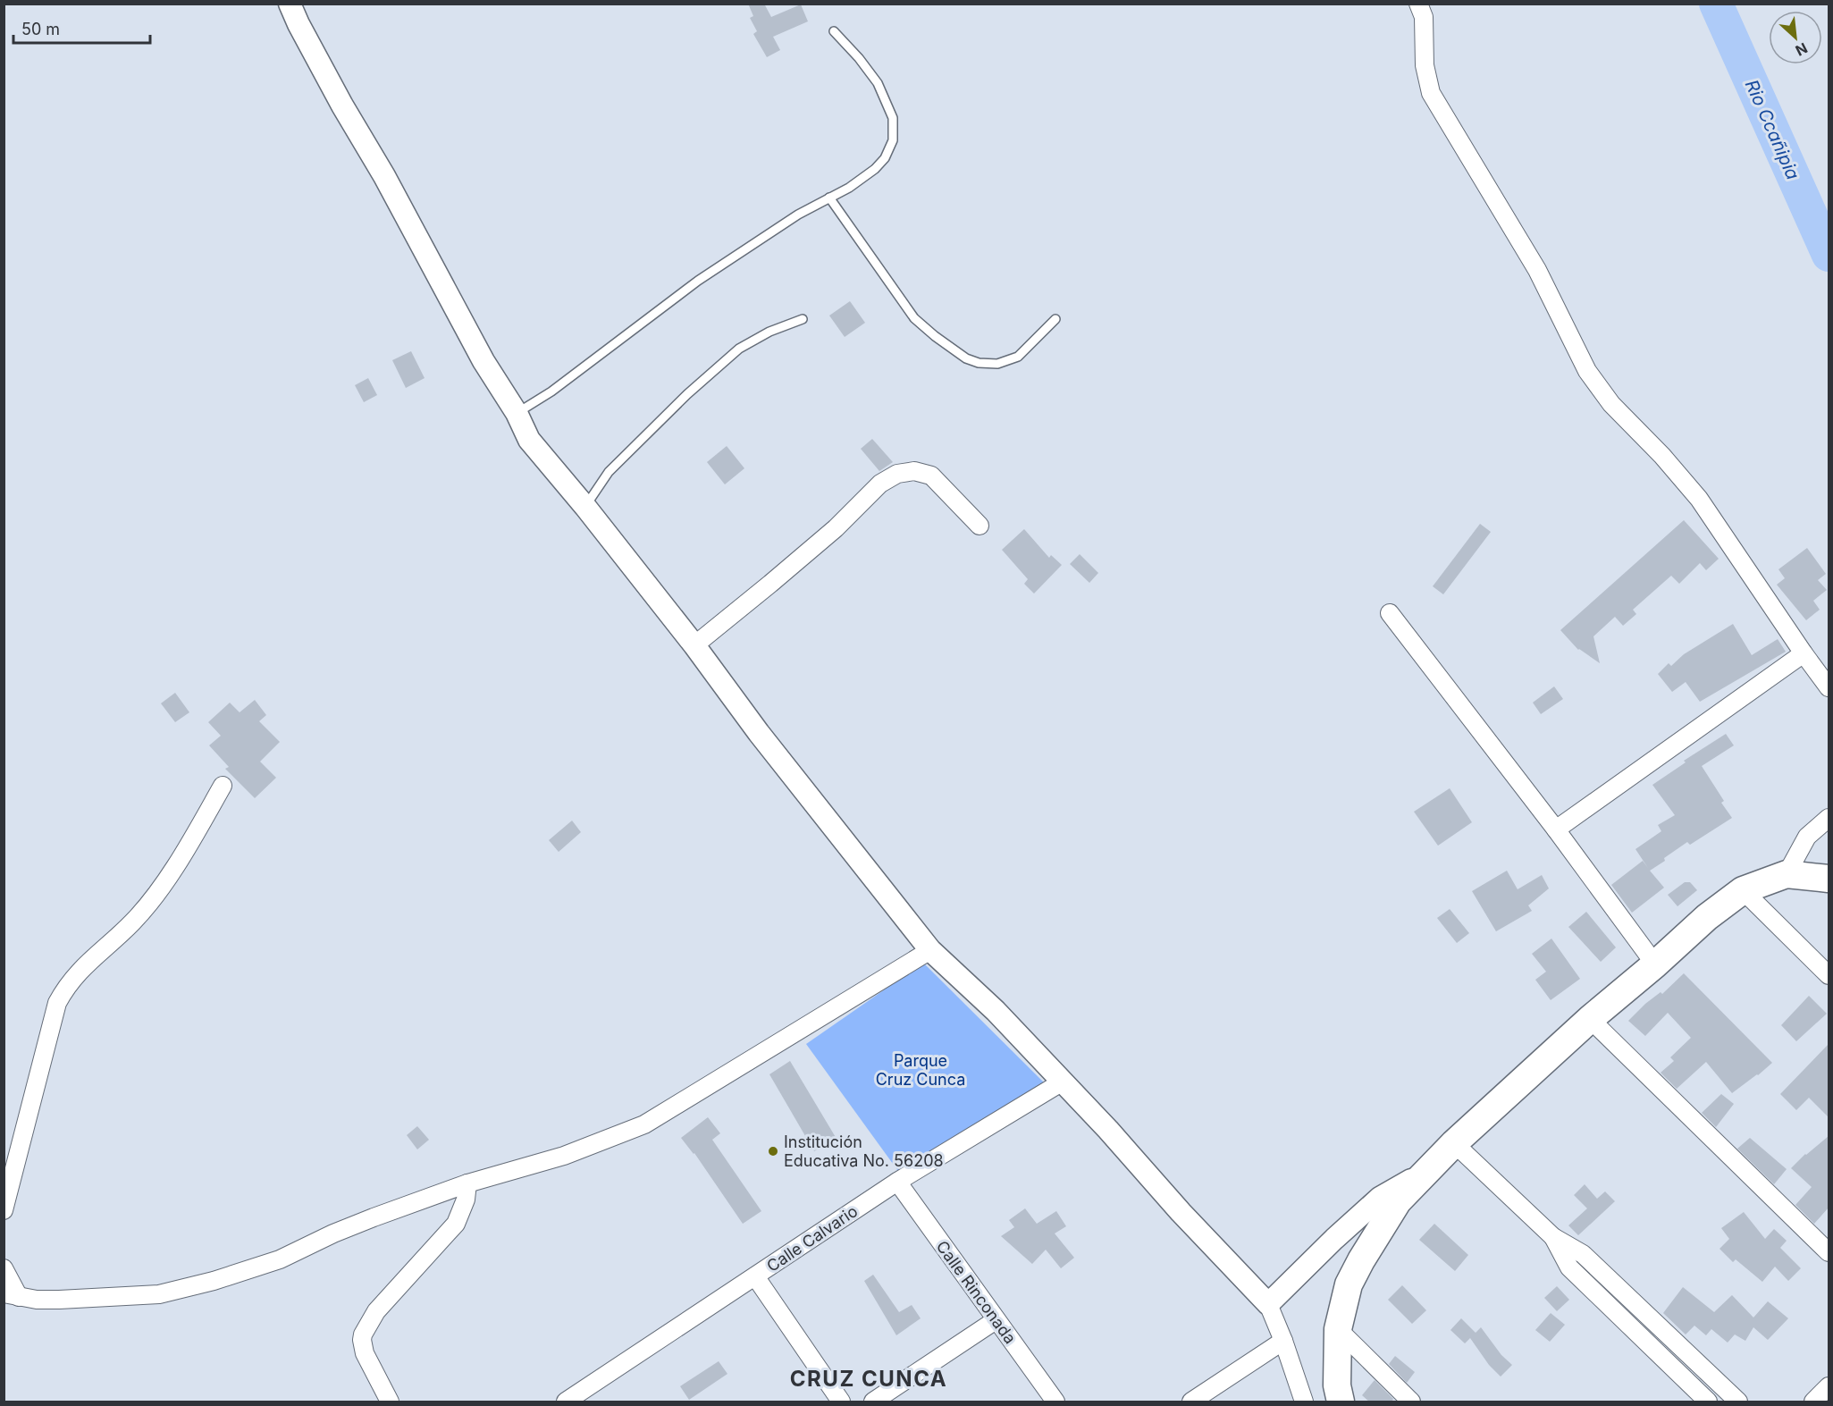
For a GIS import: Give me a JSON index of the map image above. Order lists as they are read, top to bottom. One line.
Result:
{"streets":{"street":["Calle Calvario","Calle Rinconada"]},"crossings":[["Calle Calvario","Calle Rinconada"]],"districts":["CRUZ CUNCA"],"water":["Rio Ccañipia"],"parks":["Parque Cruz Cunca"],"places":["Institución Educativa No. 56208"],"scale_bar":"50 m","north":"bottom right"}
